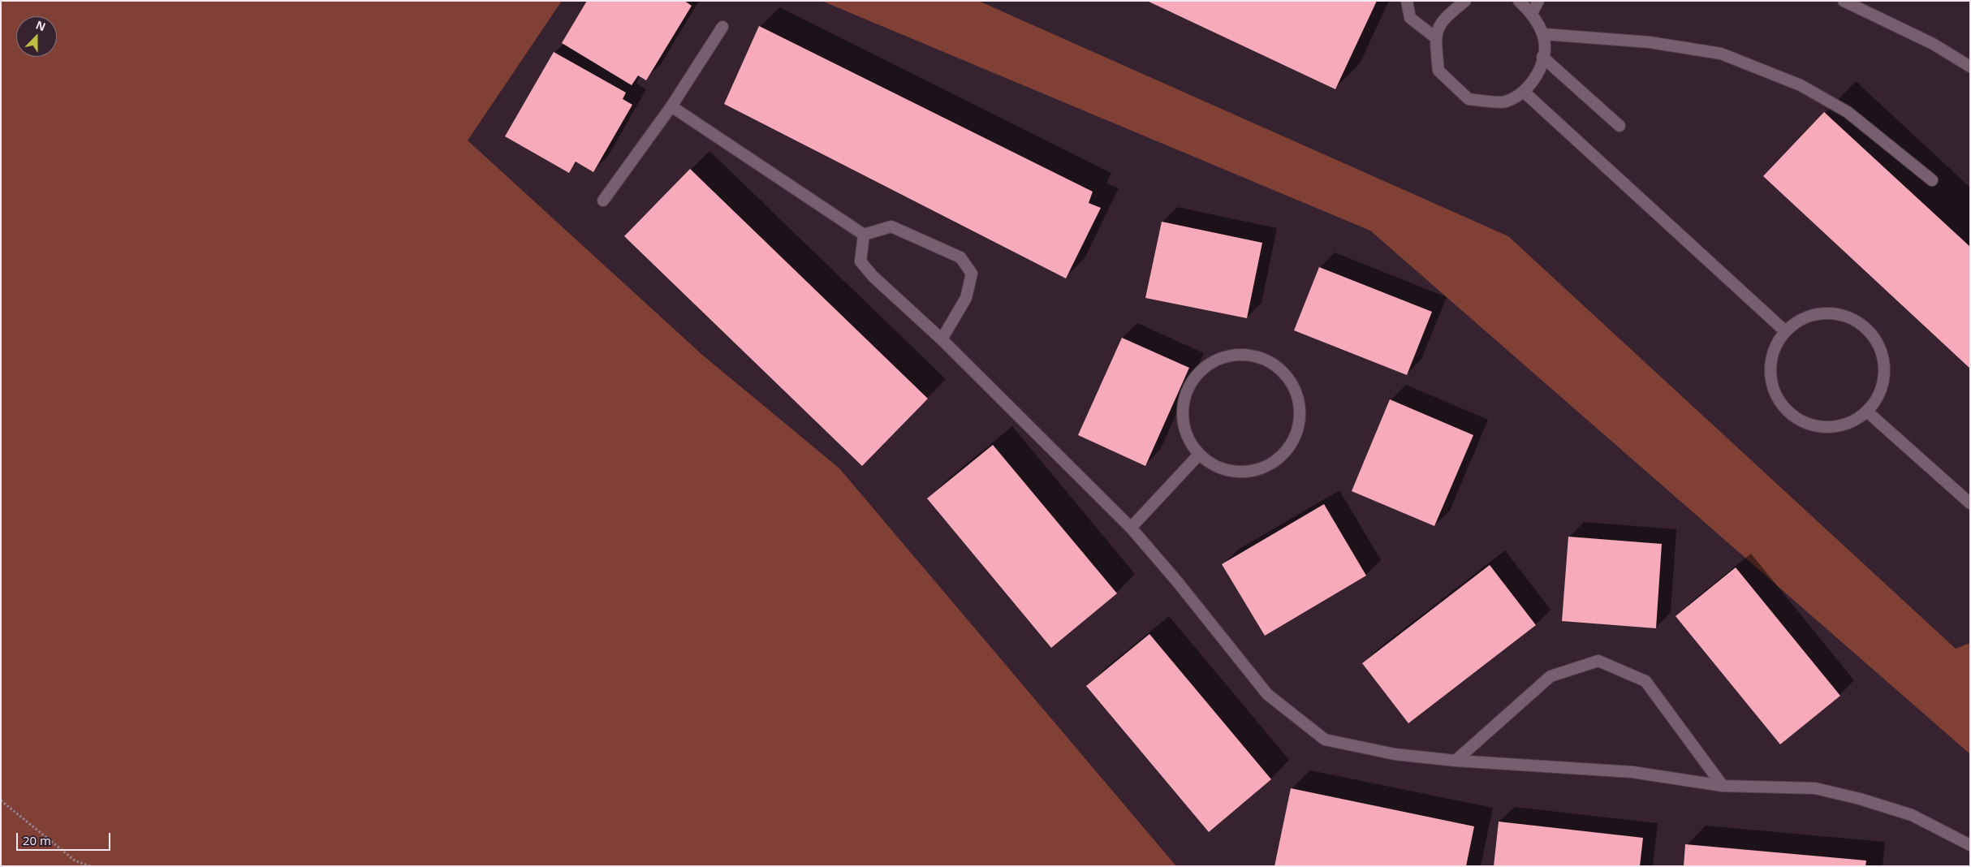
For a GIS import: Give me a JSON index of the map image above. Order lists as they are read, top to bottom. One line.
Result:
{"scale_bar":"20 m","north":"top"}
